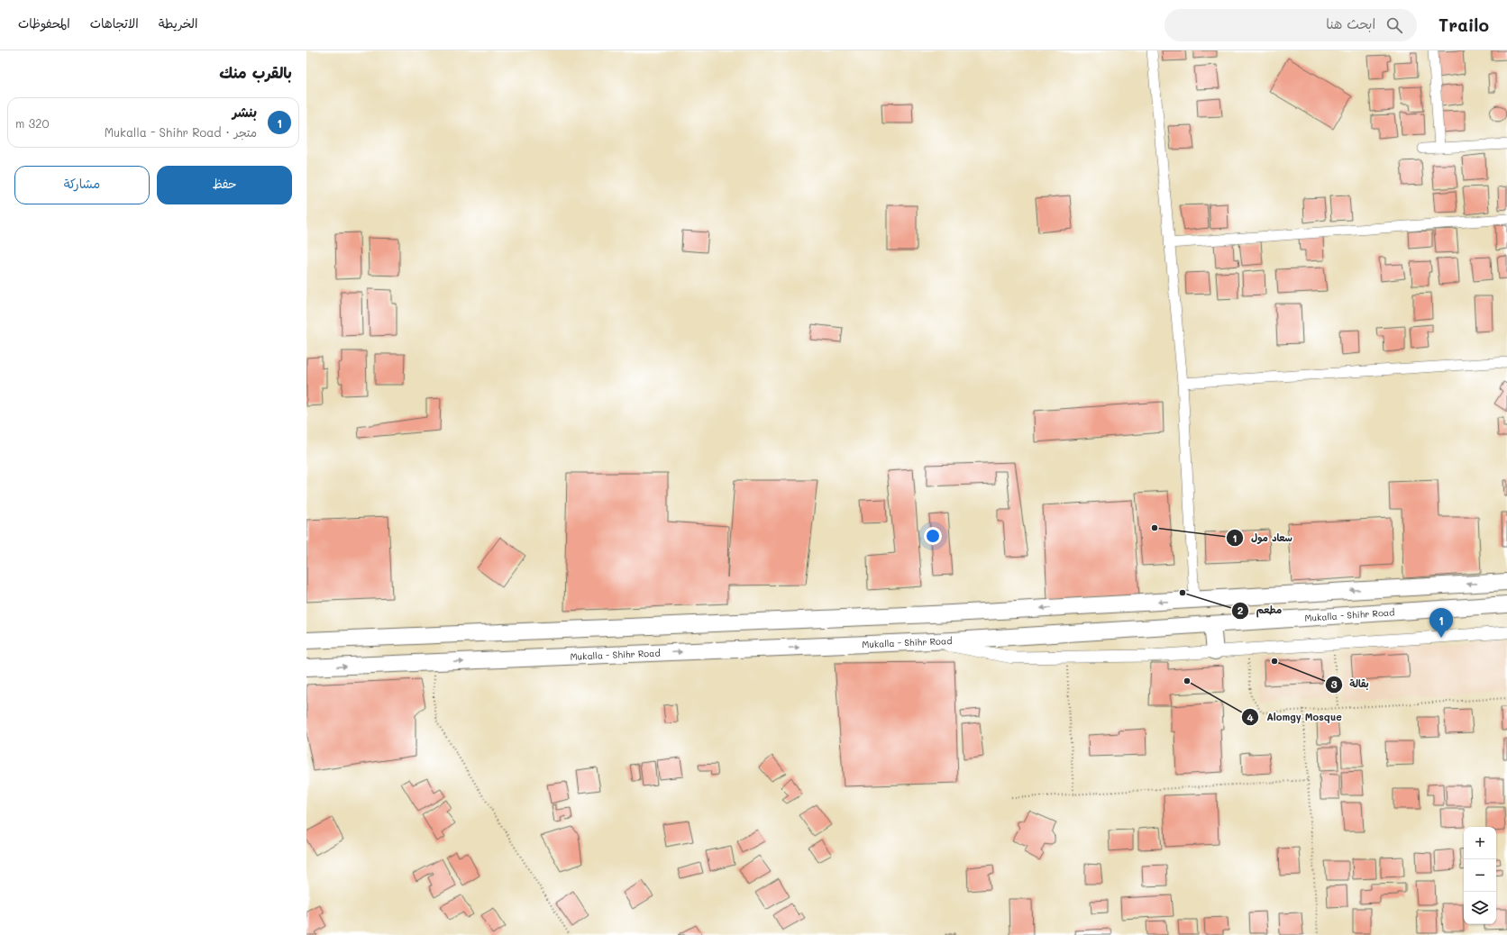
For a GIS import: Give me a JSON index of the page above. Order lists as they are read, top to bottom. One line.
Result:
{"streets":{"highway":["Mukalla - Shihr Road"]},"places":["سعاد مول","مطعم","بقالة","Alomgy Mosque"],"page":{"header":"Trailo","search":"ابحث هنا","nav":["الخريطة","الاتجاهات","المحفوظات"],"heading":"بالقرب منك","list":[{"mark":"1","name":"بنشر","note":"متجر · Mukalla - Shihr Road","value":"320 m"}],"buttons":["حفظ","مشاركة"],"pins":"1","map_buttons":["+","−"]}}
